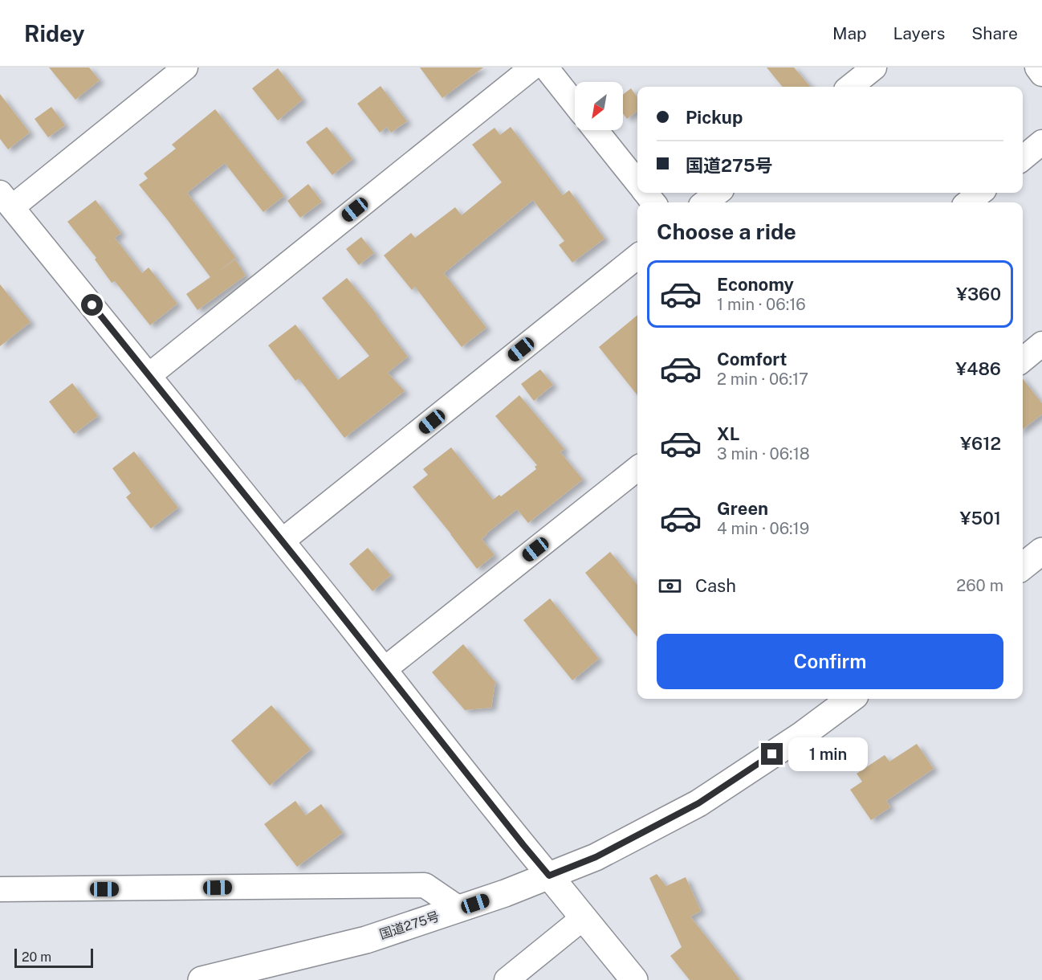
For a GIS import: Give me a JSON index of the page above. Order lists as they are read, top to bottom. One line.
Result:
{"streets":{"main road":["国道275号"]},"scale_bar":"20 m","north":"bottom left","page":{"header":"Ridey","nav":["Map","Layers","Share"],"banner":["Pickup","国道275号"],"heading":"Choose a ride","list":[{"name":"Economy","note":"1 min · 06:16","value":"¥360"},{"name":"Comfort","note":"2 min · 06:17","value":"¥486"},{"name":"XL","note":"3 min · 06:18","value":"¥612"},{"name":"Green","note":"4 min · 06:19","value":"¥501"}],"pay":["Cash","260 m"],"buttons":"Confirm","bubble":"1 min","scale":"20 m"}}
